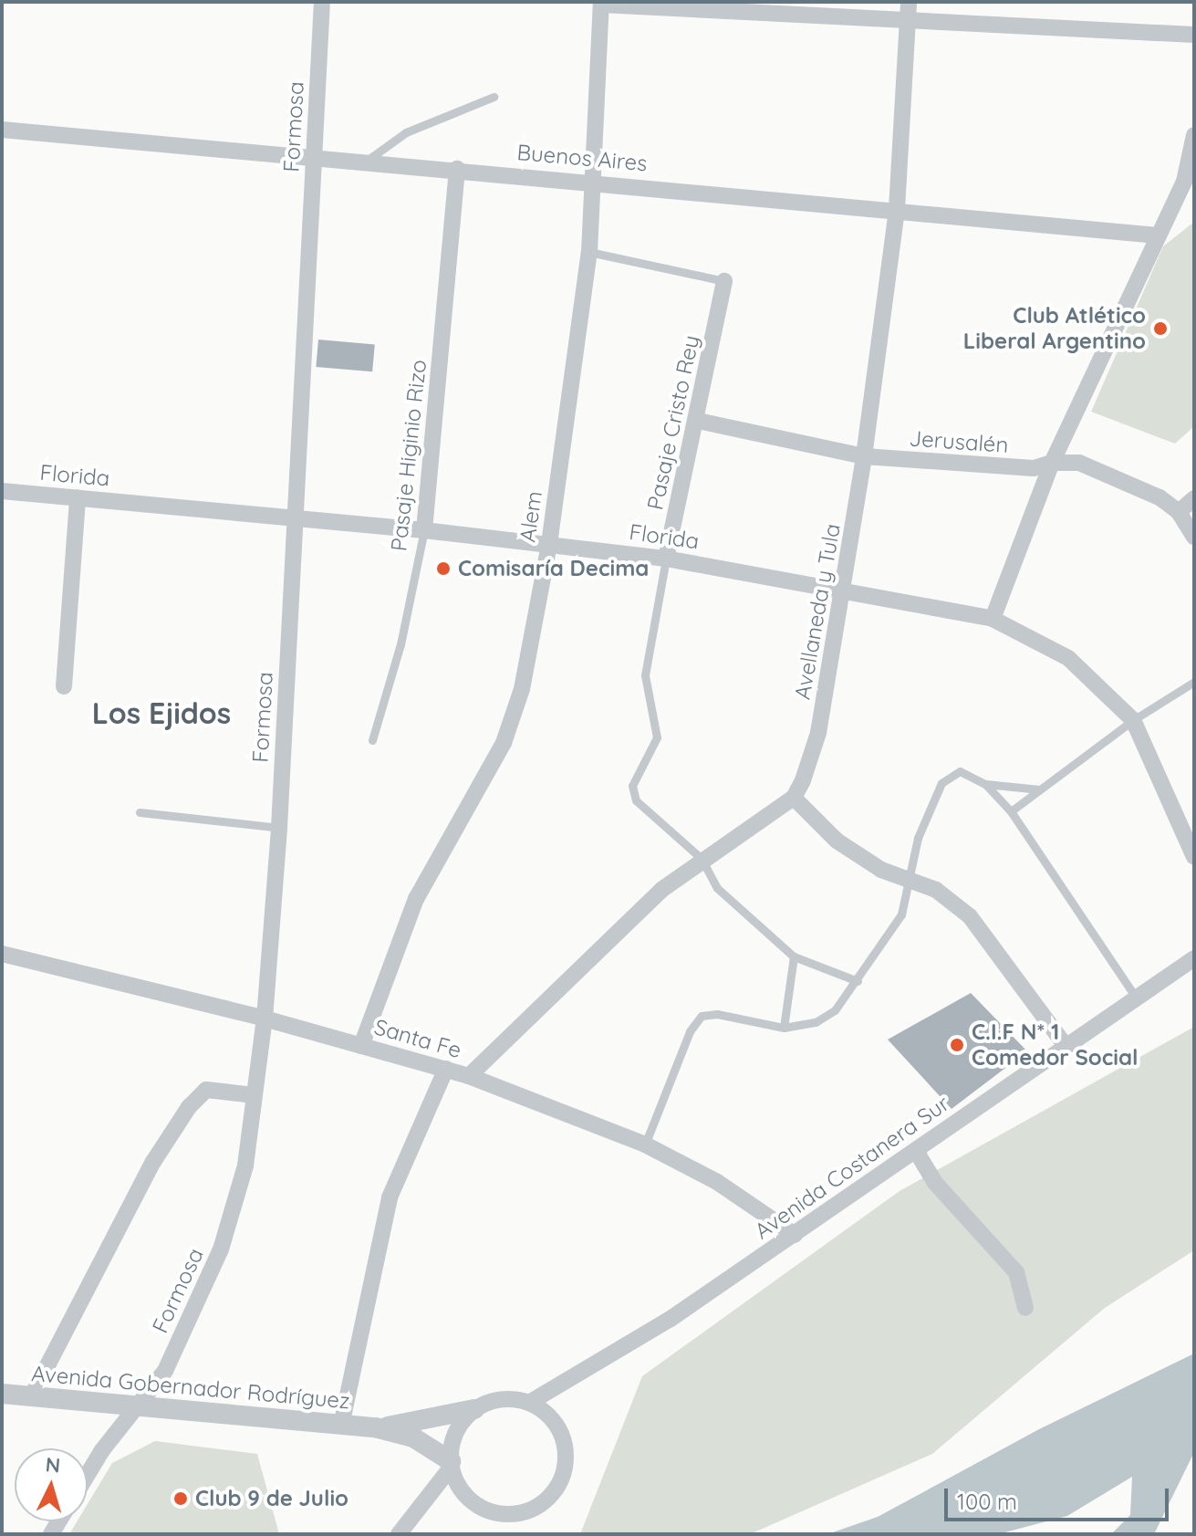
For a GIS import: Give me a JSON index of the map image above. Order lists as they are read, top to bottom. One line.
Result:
{"streets":{"street":["Formosa","Buenos Aires","Pasaje Cristo Rey","Jerusalén","Pasaje Higinio Rizo","Florida","Alem","Avellaneda y Tula","Santa Fe","Avenida Costanera Sur","Avenida Gobernador Rodríguez"]},"crossings":[["Formosa","Buenos Aires"],["Formosa","Florida"],["Formosa","Santa Fe"],["Formosa","Avenida Gobernador Rodríguez"],["Buenos Aires","Pasaje Higinio Rizo"],["Buenos Aires","Alem"],["Buenos Aires","Avellaneda y Tula"],["Pasaje Cristo Rey","Jerusalén"],["Pasaje Cristo Rey","Florida"],["Pasaje Cristo Rey","Alem"],["Jerusalén","Avellaneda y Tula"],["Pasaje Higinio Rizo","Florida"],["Florida","Alem"],["Florida","Avellaneda y Tula"],["Alem","Santa Fe"],["Santa Fe","Avenida Costanera Sur"],["Avenida Costanera Sur","Avenida Gobernador Rodríguez"]],"districts":["Los Ejidos"],"places":["Club Atlético Liberal Argentino","Comisaría Decima","C.I.F N* 1 Comedor Social","Club 9 de Julio"],"scale_bar":"100 m","north":"top"}
